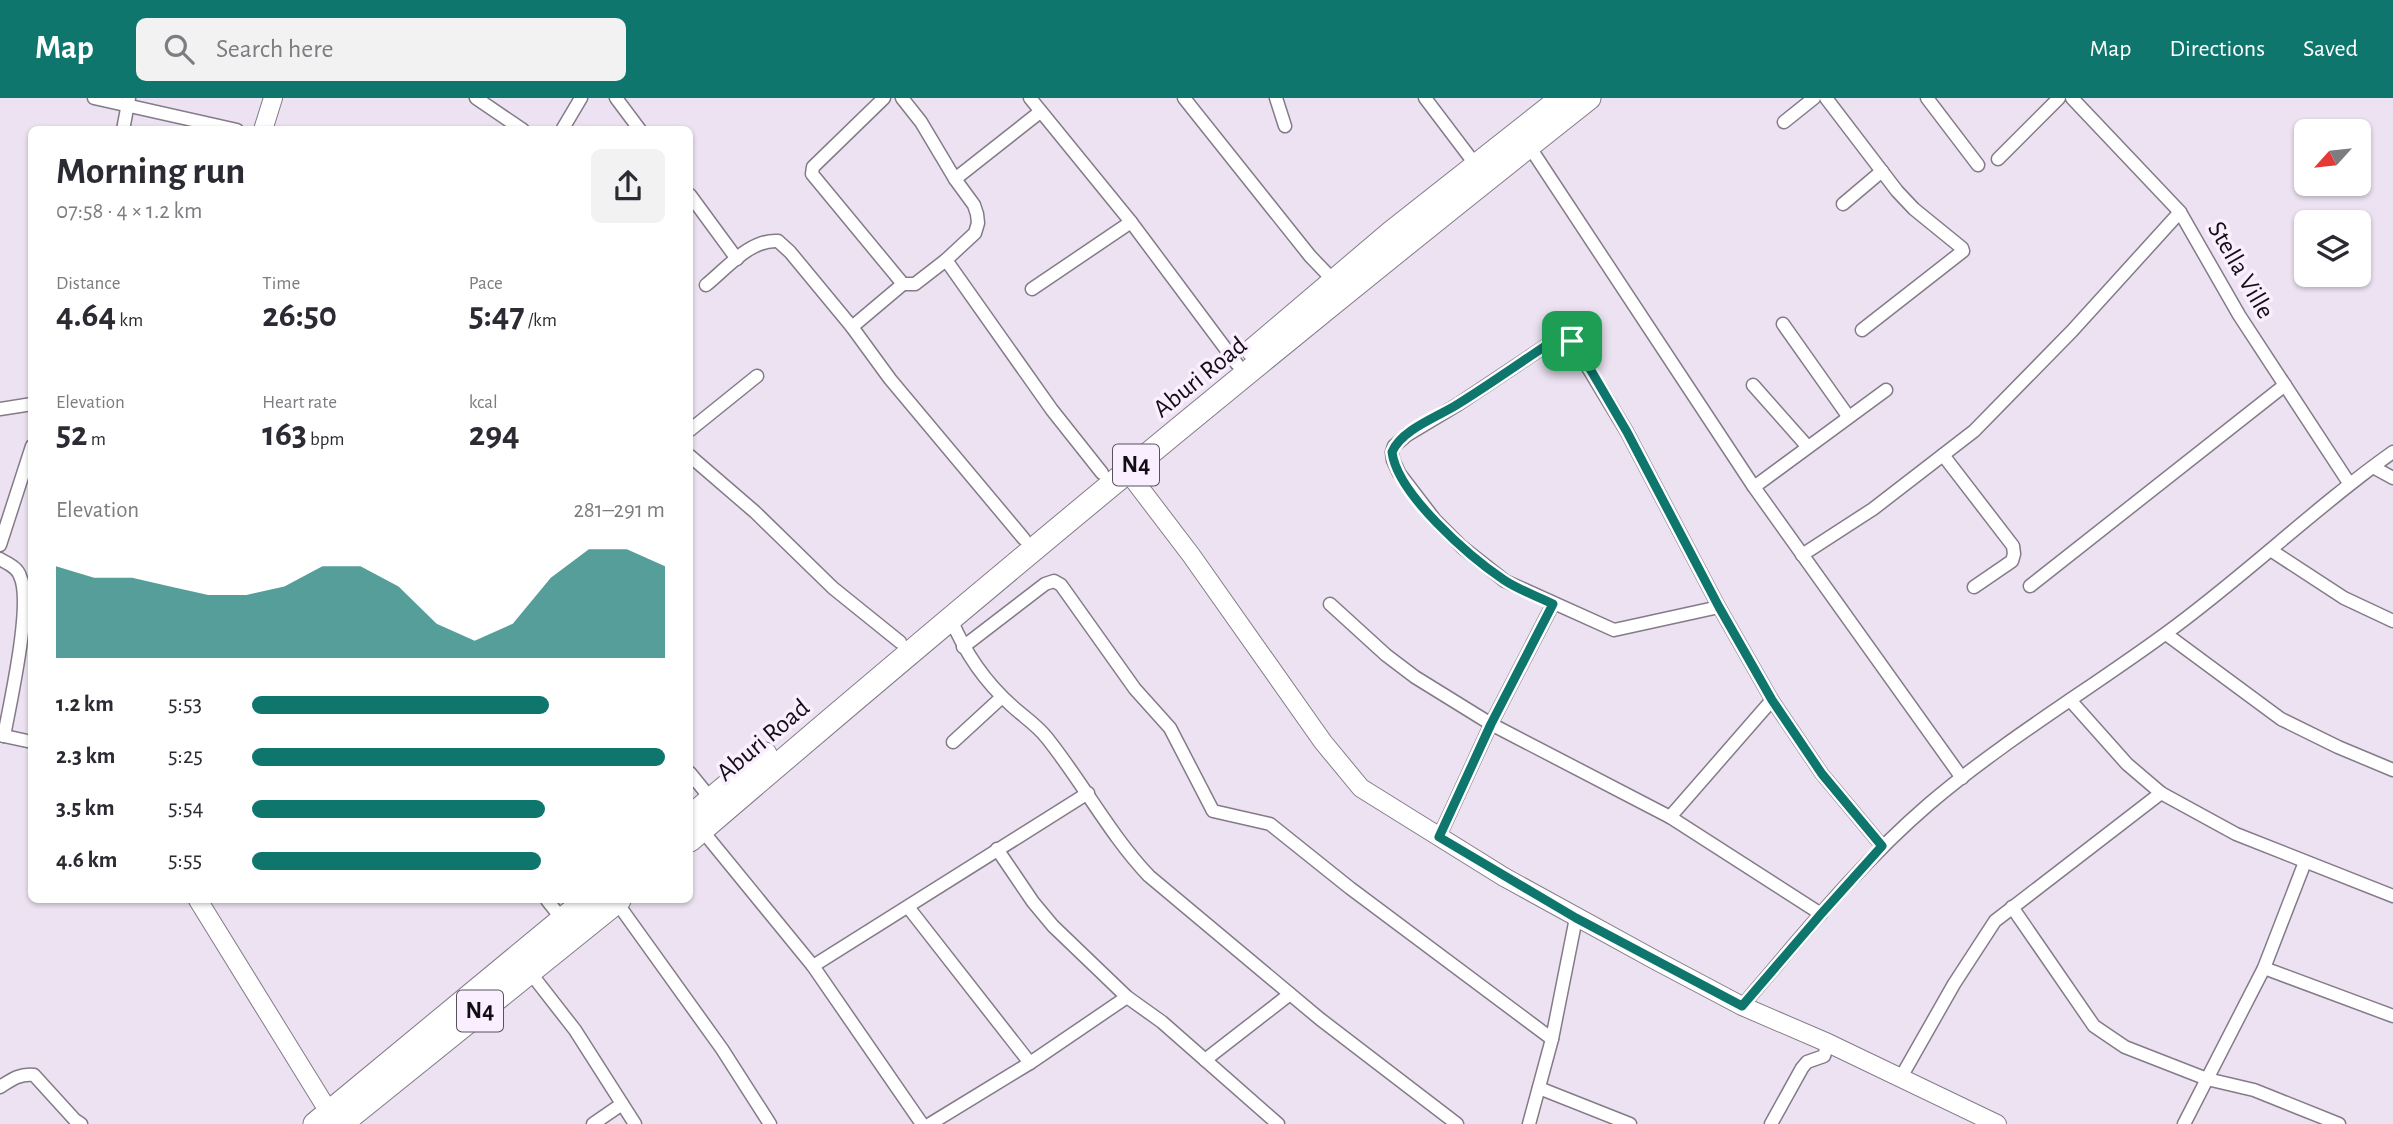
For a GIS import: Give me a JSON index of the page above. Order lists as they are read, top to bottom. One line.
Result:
{"streets":{"highway":["Aburi Road","N4"],"street":["Stella Ville"]},"north":"bottom left","page":{"header":"Map","search":"Search here","nav":["Map","Directions","Saved"],"heading":["Morning run","07:58 · 4 × 1.2 km"],"stats":[["Distance","4.64 km"],["Time","26:50"],["Pace","5:47 /km"],["Elevation","52 m"],["Heart rate","163 bpm"],["kcal","294"]],"chart":["Elevation","281–291 m"],"list":[{"name":"1.2 km","note":"5:53"},{"name":"2.3 km","note":"5:25"},{"name":"3.5 km","note":"5:54"},{"name":"4.6 km","note":"5:55"}]}}
